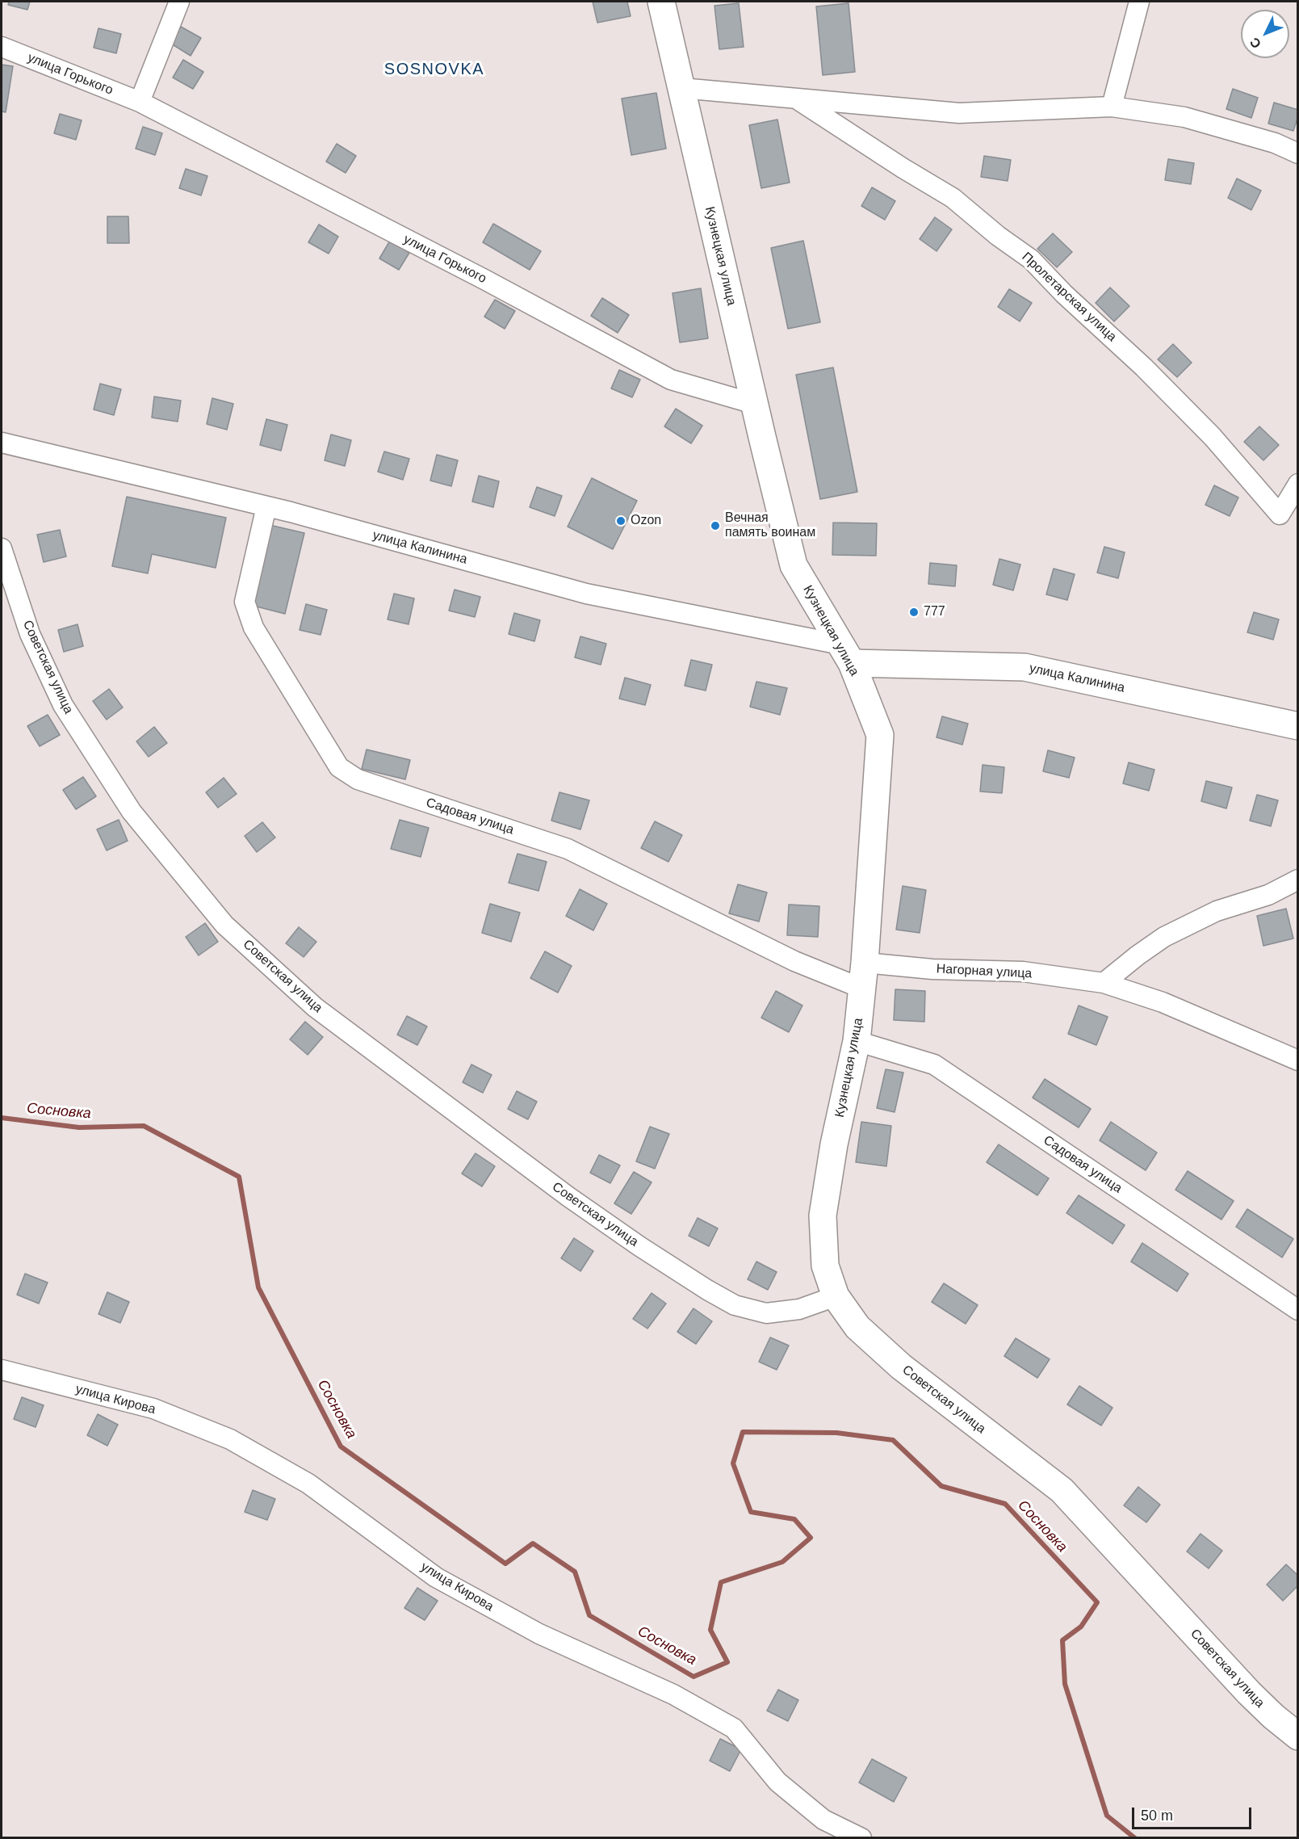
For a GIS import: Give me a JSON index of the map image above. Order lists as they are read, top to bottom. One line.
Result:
{"streets":{"main road":["Кузнецкая улица","улица Калинина","Советская улица"],"street":["улица Горького","Пролетарская улица","Садовая улица","Нагорная улица","улица Кирова"]},"crossings":[["улица Горького","Кузнецкая улица"],["Кузнецкая улица","Пролетарская улица"],["Кузнецкая улица","улица Калинина"],["Кузнецкая улица","Советская улица"],["Кузнецкая улица","Садовая улица"],["Кузнецкая улица","Нагорная улица"],["улица Калинина","Садовая улица"]],"districts":["SOSNOVKA"],"water":["Сосновка"],"places":["Ozon","Вечная память воинам","777"],"scale_bar":"50 m","north":"bottom left"}
